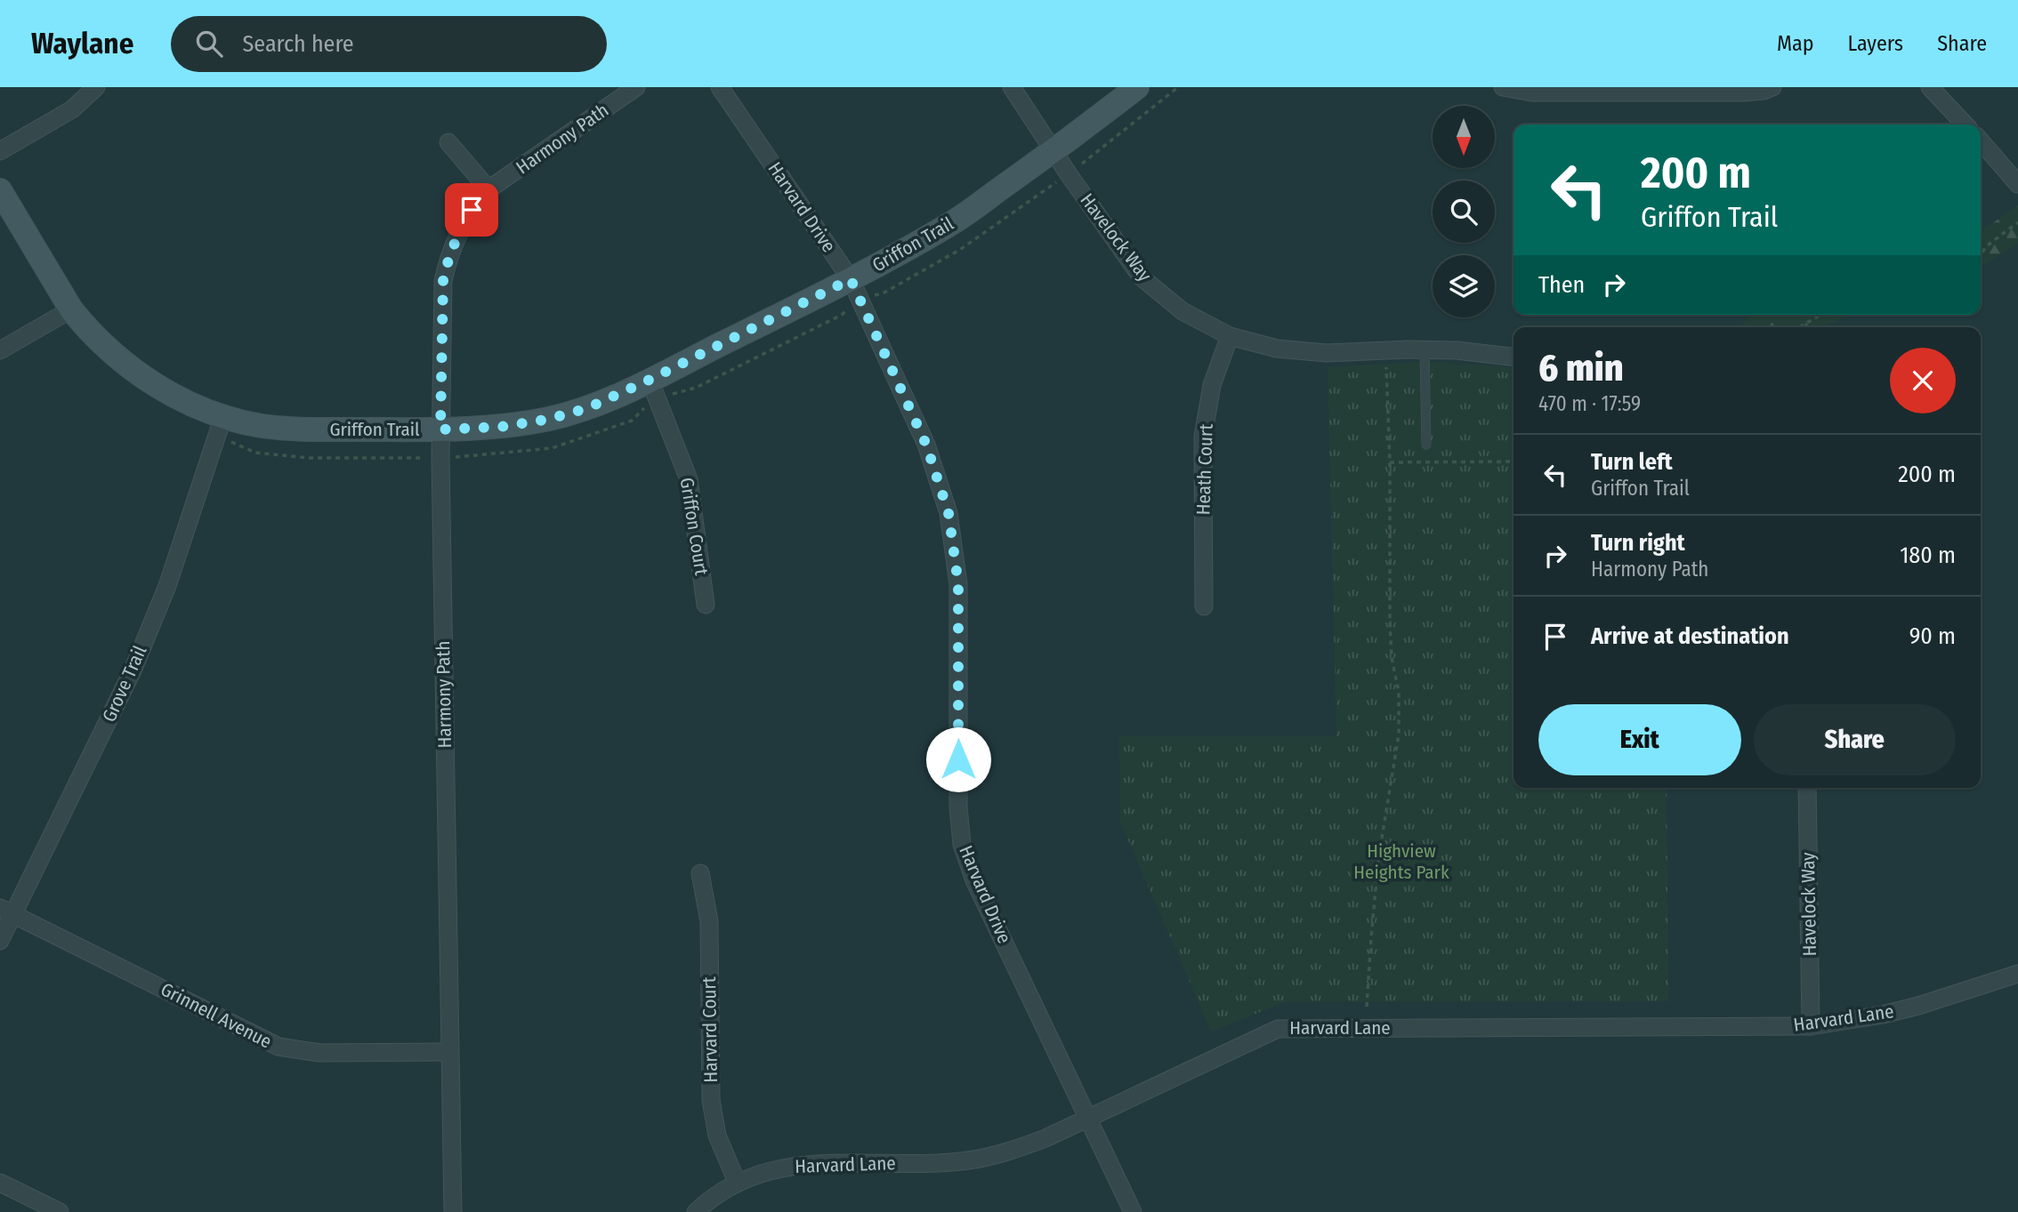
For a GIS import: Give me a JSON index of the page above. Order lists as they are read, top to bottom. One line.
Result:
{"streets":{"street":["Harmony Path","Harvard Drive","Havelock Way","Griffon Trail","Heath Court","Griffon Court","Grove Trail","Grinnell Avenue","Harvard Lane","Harvard Court"]},"crossings":[["Harmony Path","Griffon Trail"],["Harmony Path","Grinnell Avenue"],["Harvard Drive","Griffon Trail"],["Harvard Drive","Harvard Lane"],["Havelock Way","Griffon Trail"],["Havelock Way","Heath Court"],["Havelock Way","Harvard Lane"],["Griffon Trail","Griffon Court"],["Griffon Trail","Grove Trail"],["Grove Trail","Grinnell Avenue"],["Harvard Lane","Harvard Court"]],"parks":["Highview Heights Park"],"north":"bottom","page":{"header":"Waylane","search":"Search here","nav":["Map","Layers","Share"],"turn":["200 m","Griffon Trail"],"then":"Then","heading":["6 min","470 m · 17:59"],"list":[{"name":"Turn left","note":"Griffon Trail","value":"200 m"},{"name":"Turn right","note":"Harmony Path","value":"180 m"},{"name":"Arrive at destination","value":"90 m"}],"buttons":["Exit","Share"]}}
